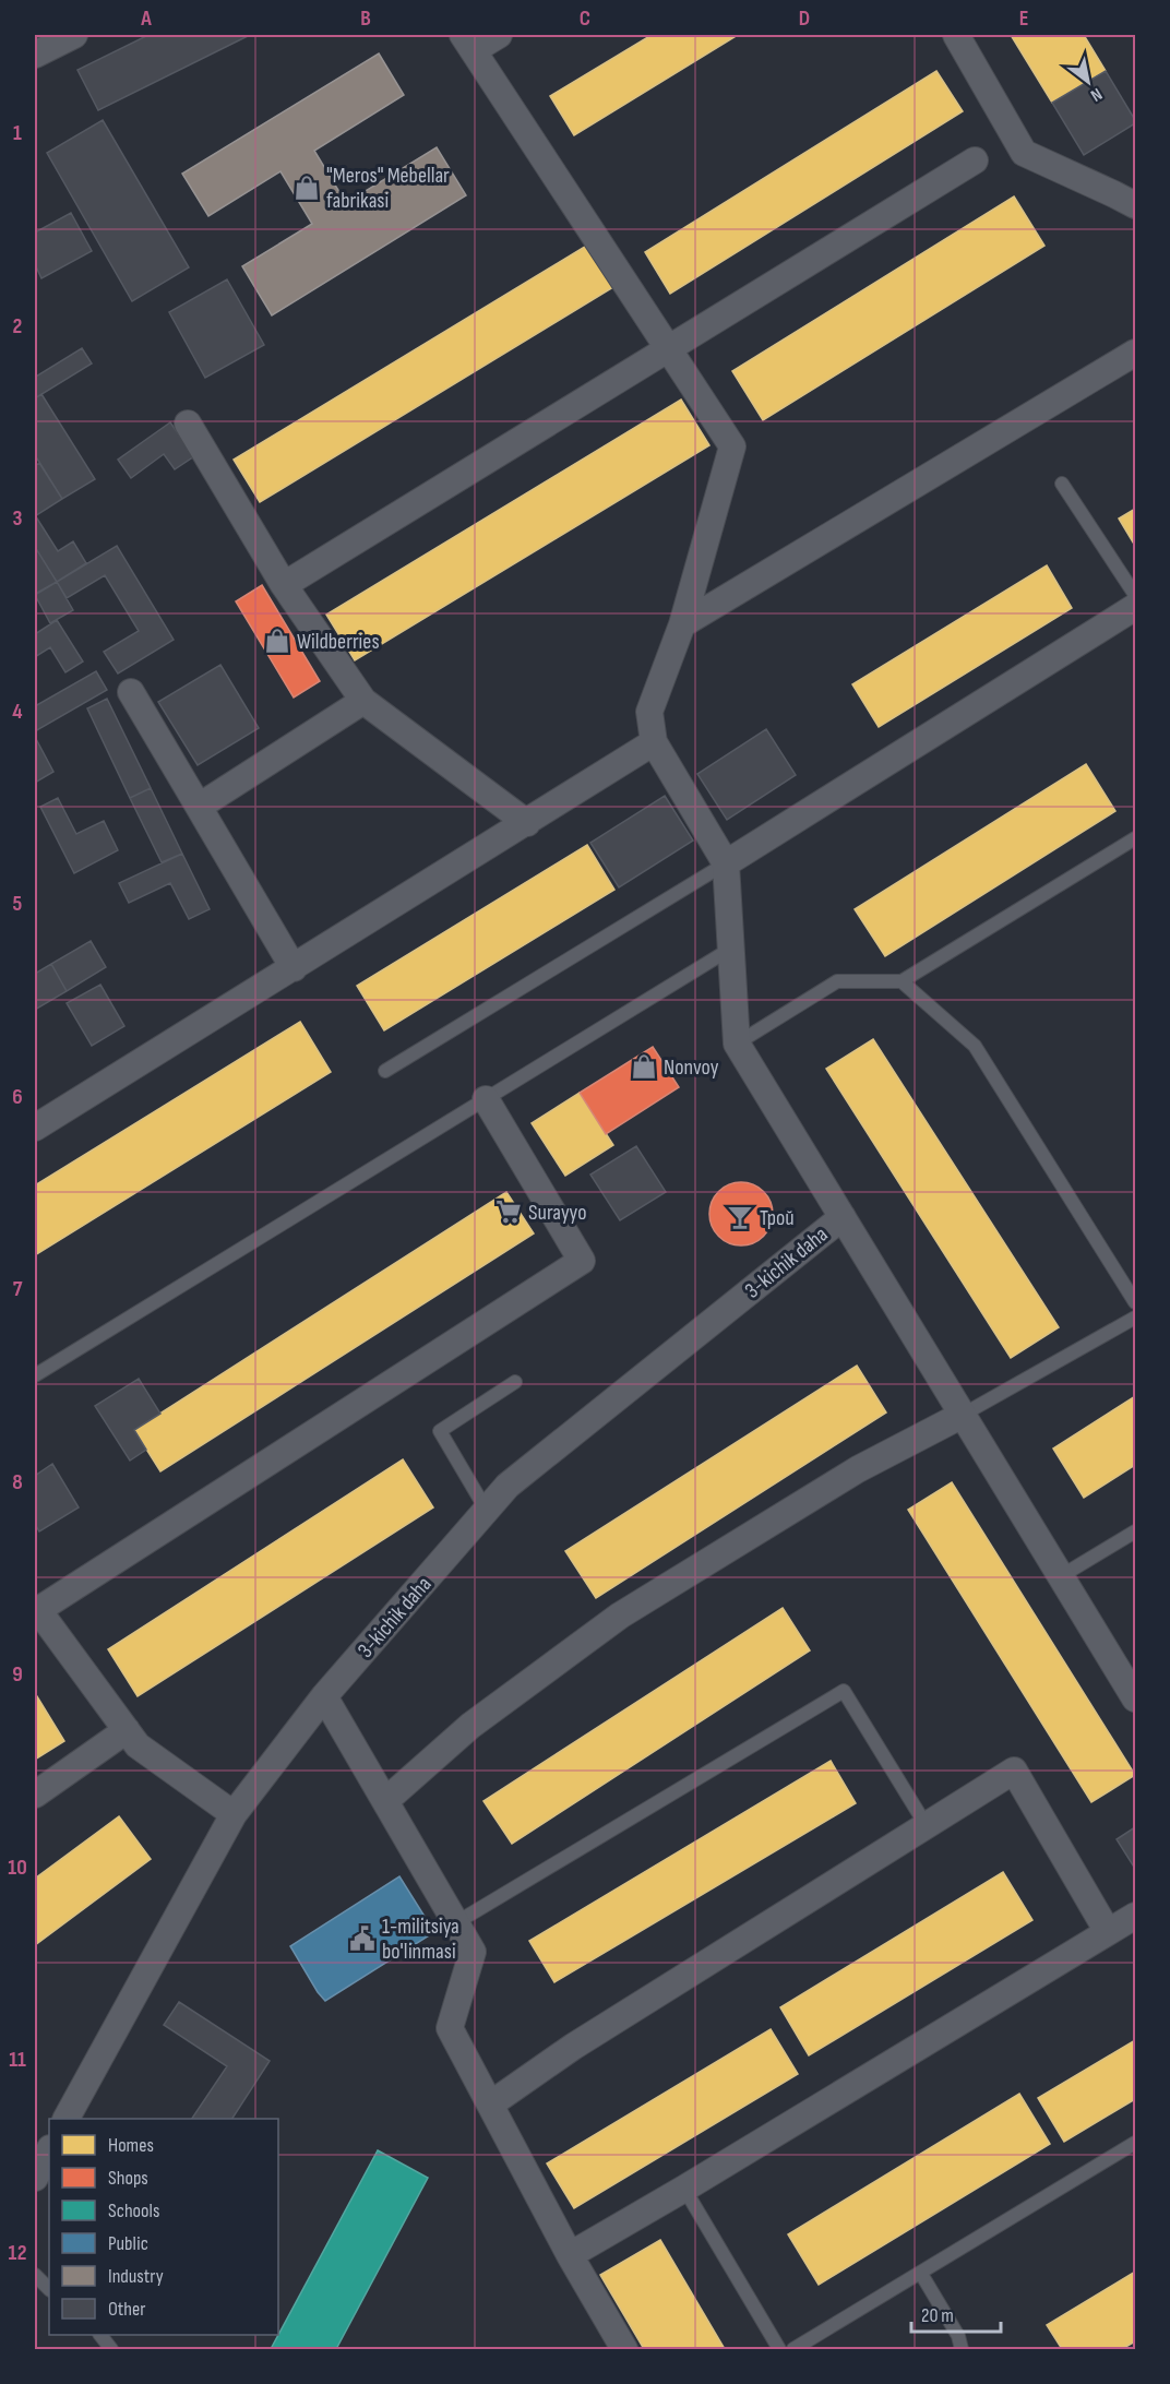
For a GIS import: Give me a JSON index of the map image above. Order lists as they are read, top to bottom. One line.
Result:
{"streets":{"street":["3-kichik daha"]},"places":{"shop":["\"Meros\" Mebellar fabrikasi","Wildberries","Nonvoy"],"supermarket":["Surayyo"],"bar":["Трой"],"public building":["1-militsiya bo'linmasi"]},"legend":["Homes","Shops","Schools","Public","Industry","Other"],"scale_bar":"20 m","north":"bottom right","grid":{"columns":["A","B","C","D","E"],"rows":["1","2","3","4","5","6","7","8","9","10","11","12"]}}
